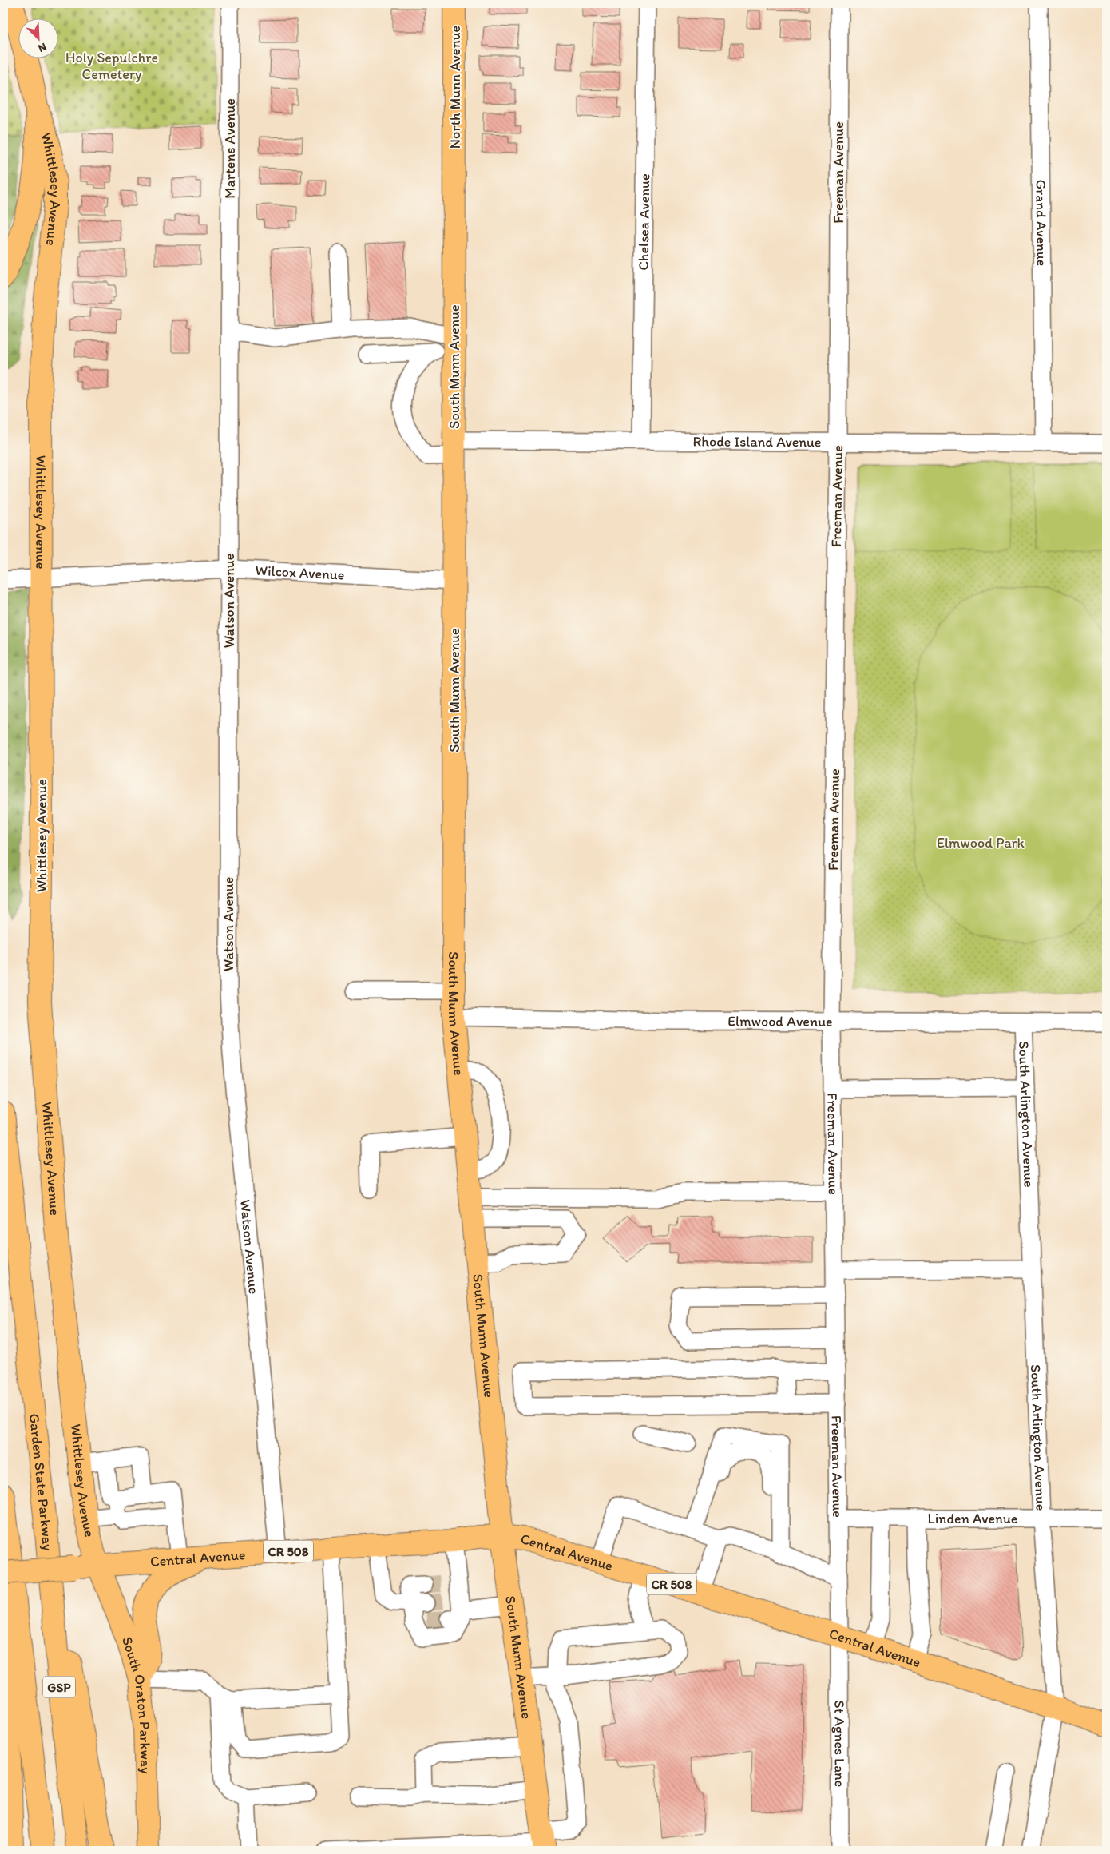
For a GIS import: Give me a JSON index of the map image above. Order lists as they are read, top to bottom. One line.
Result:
{"streets":{"main road":["North Munn Avenue","Whittlesey Avenue","South Munn Avenue","Garden State Parkway","CR 508","Central Avenue","GSP","South Oraton Parkway"],"street":["Martens Avenue","Freeman Avenue","Chelsea Avenue","Grand Avenue","Rhode Island Avenue","Wilcox Avenue","Watson Avenue","Elmwood Avenue","South Arlington Avenue","Linden Avenue","St Agnes Lane"]},"crossings":[["North Munn Avenue","South Munn Avenue"],["Martens Avenue","Watson Avenue"],["Freeman Avenue","Rhode Island Avenue"],["Freeman Avenue","Elmwood Avenue"],["Freeman Avenue","Linden Avenue"],["Freeman Avenue","Central Avenue"],["Freeman Avenue","St Agnes Lane"],["Whittlesey Avenue","Wilcox Avenue"],["Whittlesey Avenue","Central Avenue"],["Whittlesey Avenue","South Oraton Parkway"],["Chelsea Avenue","Rhode Island Avenue"],["Grand Avenue","Rhode Island Avenue"],["South Munn Avenue","Rhode Island Avenue"],["South Munn Avenue","Wilcox Avenue"],["South Munn Avenue","Elmwood Avenue"],["South Munn Avenue","Central Avenue"],["Wilcox Avenue","Watson Avenue"],["Watson Avenue","Central Avenue"],["Elmwood Avenue","South Arlington Avenue"],["South Arlington Avenue","Linden Avenue"],["South Arlington Avenue","Central Avenue"],["Central Avenue","South Oraton Parkway"],["Central Avenue","St Agnes Lane"]],"parks":["Holy Sepulchre Cemetery","Elmwood Park"],"north":"bottom right"}
